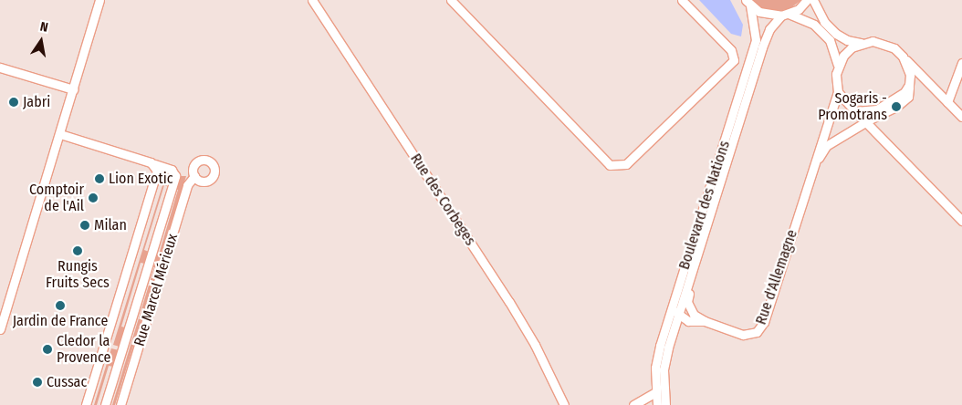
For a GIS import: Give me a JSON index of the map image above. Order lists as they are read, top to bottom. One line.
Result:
{"streets":{"street":["Rue des Corbeges","Boulevard des Nations","Rue d'Allemagne","Rue Marcel Mérieux"]},"crossings":[["Boulevard des Nations","Rue d'Allemagne"]],"places":["Jabri","Sogaris - Promotrans","Lion Exotic","Comptoir de l'Ail","Milan","Rungis Fruits Secs","Jardin de France","Cledor la Provence","Cussac"],"north":"top"}
